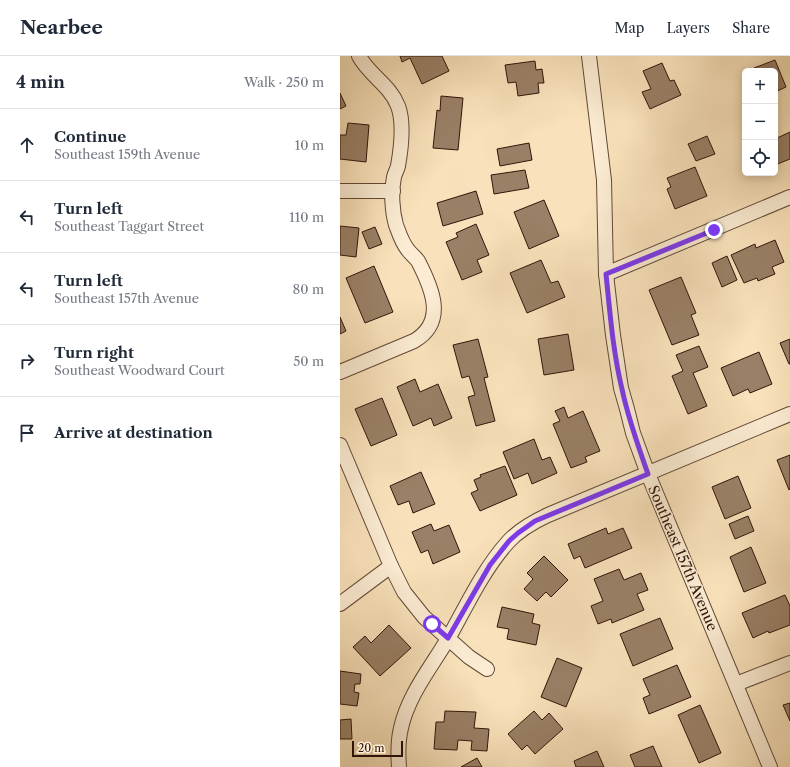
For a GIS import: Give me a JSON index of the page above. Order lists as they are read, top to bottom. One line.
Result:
{"streets":{"street":["Southeast 157th Avenue"]},"scale_bar":"20 m","page":{"header":"Nearbee","nav":["Map","Layers","Share"],"heading":["4 min","Walk · 250 m"],"map_buttons":["+","−"],"list":[["Continue","Southeast 159th Avenue","10 m"],["Turn left","Southeast Taggart Street","110 m"],["Turn left","Southeast 157th Avenue","80 m"],["Turn right","Southeast Woodward Court","50 m"],"Arrive at destination"],"scale":"20 m"}}
